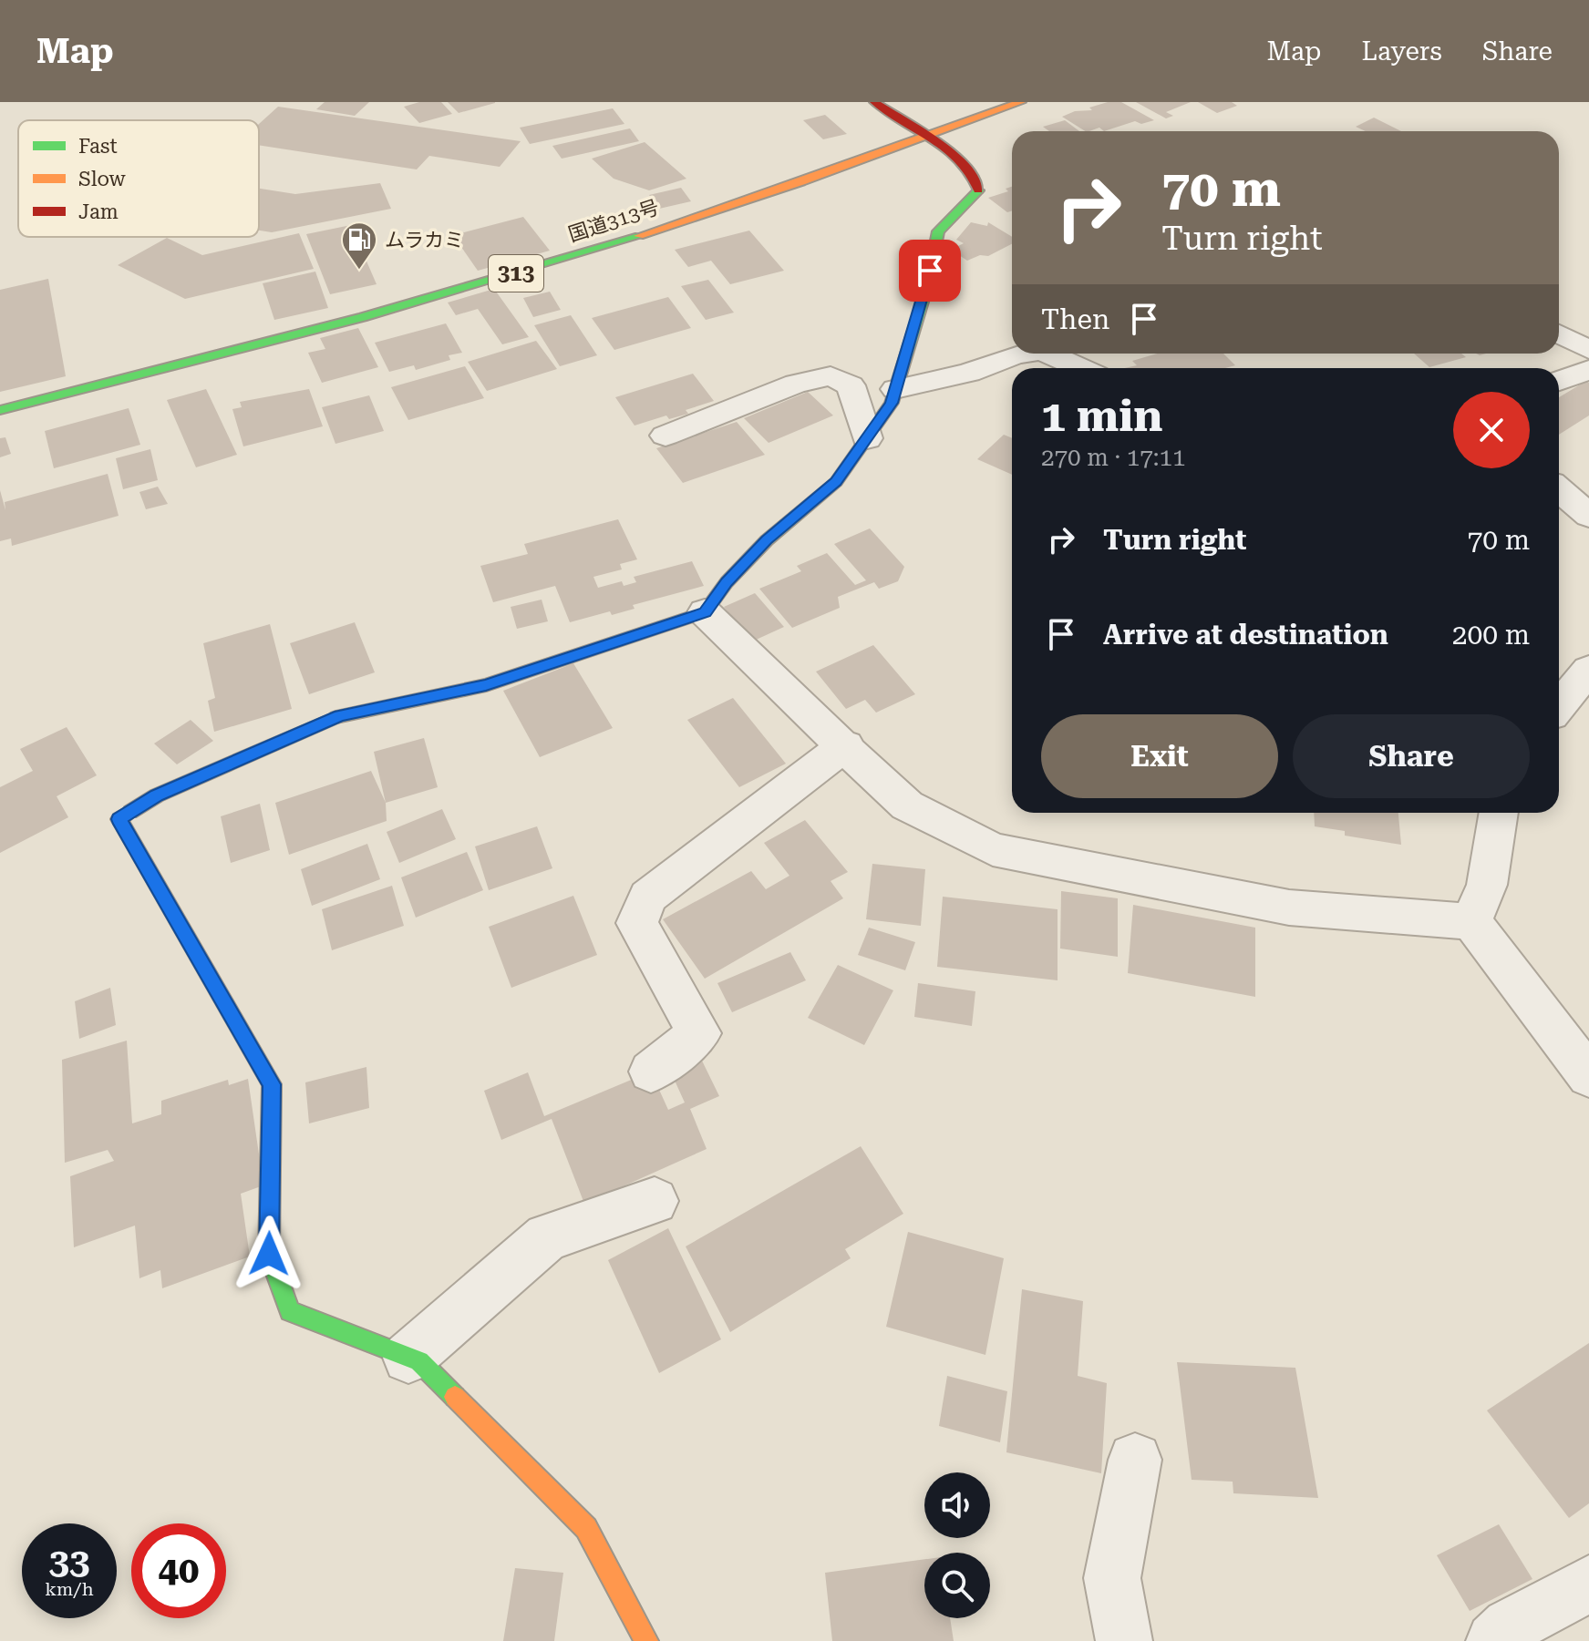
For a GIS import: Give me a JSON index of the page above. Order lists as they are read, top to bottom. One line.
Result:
{"streets":{"main road":["国道313号","313"]},"places":{"fuel station":["ムラカミ"]},"legend":["Fast","Slow","Jam"],"page":{"header":"Map","nav":["Map","Layers","Share"],"turn":["70 m","Turn right"],"then":"Then","heading":["1 min","270 m · 17:11"],"list":[{"name":"Turn right","value":"70 m"},{"name":"Arrive at destination","value":"200 m"}],"buttons":["Exit","Share"],"speed":"33 km/h","limit":"40"}}
